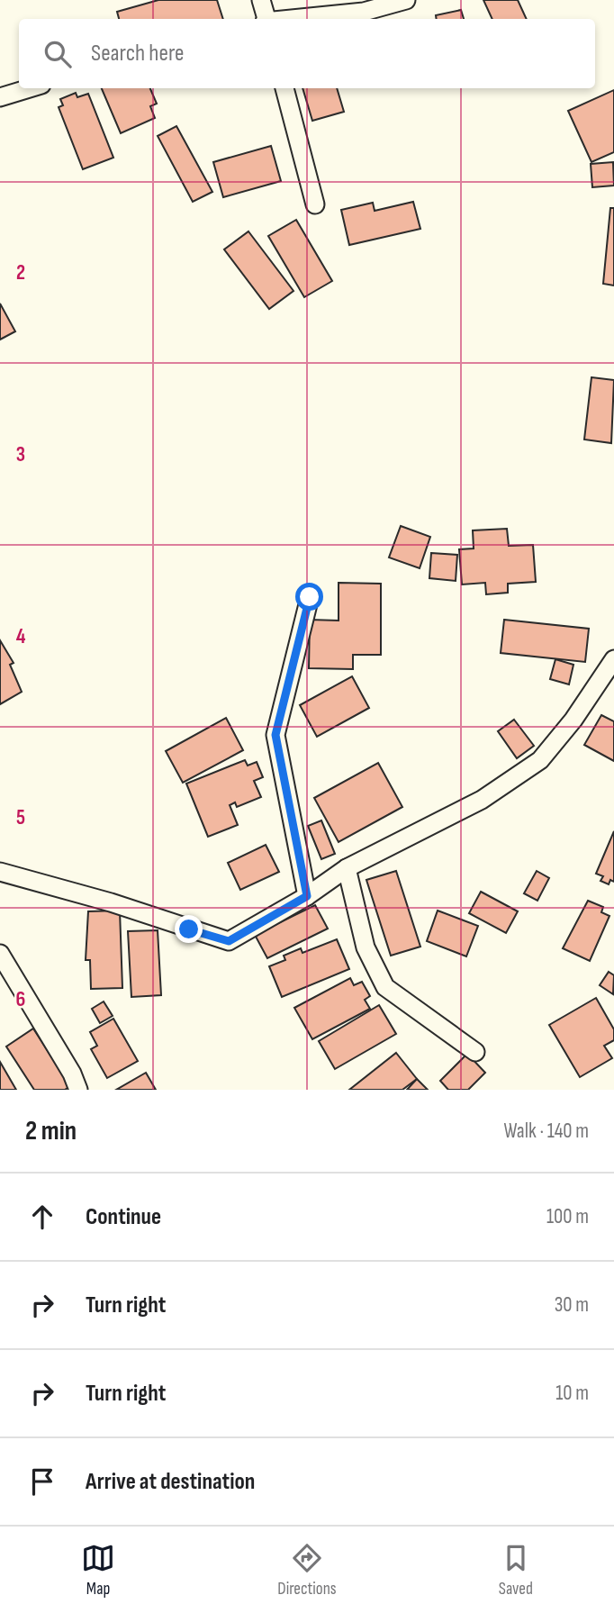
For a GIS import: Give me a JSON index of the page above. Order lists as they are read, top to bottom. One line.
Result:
{"page":{"search":"Search here","heading":["2 min","Walk · 140 m"],"list":[["Continue","100 m"],["Turn right","30 m"],["Turn right","10 m"],"Arrive at destination"],"nav":["Map","Directions","Saved"]},"grid":{"rows":["2","3","4","5","6"]}}
